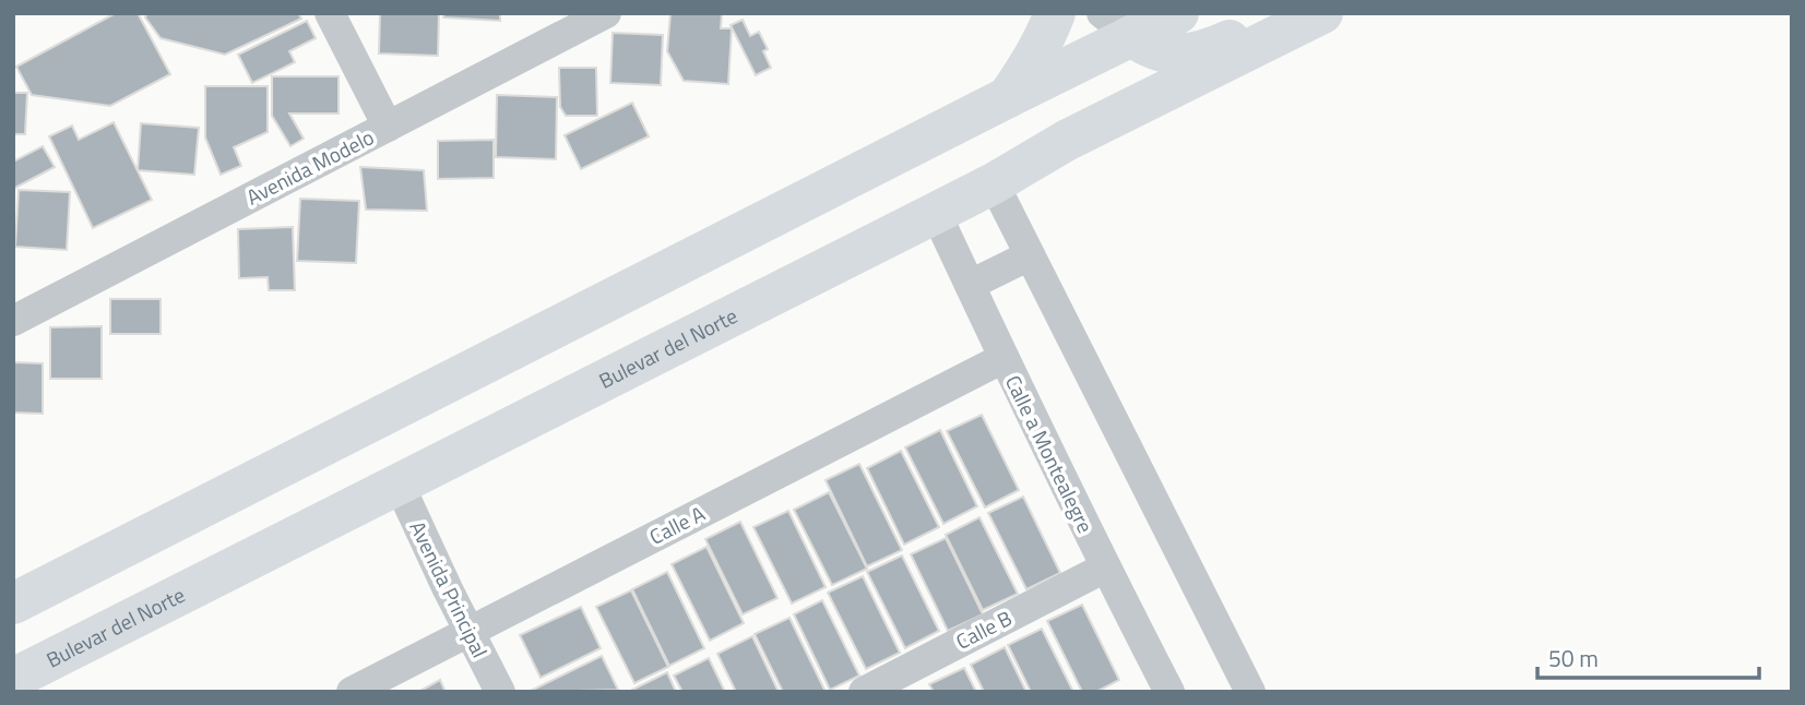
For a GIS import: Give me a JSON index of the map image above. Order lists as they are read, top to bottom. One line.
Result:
{"streets":{"highway":["Bulevar del Norte"],"street":["Avenida Modelo","Calle a Montealegre","Calle A","Avenida Principal","Calle B"]},"crossings":[["Bulevar del Norte","Calle a Montealegre"],["Bulevar del Norte","Avenida Principal"],["Calle a Montealegre","Calle A"],["Calle a Montealegre","Calle B"],["Calle A","Avenida Principal"]],"scale_bar":"50 m"}
